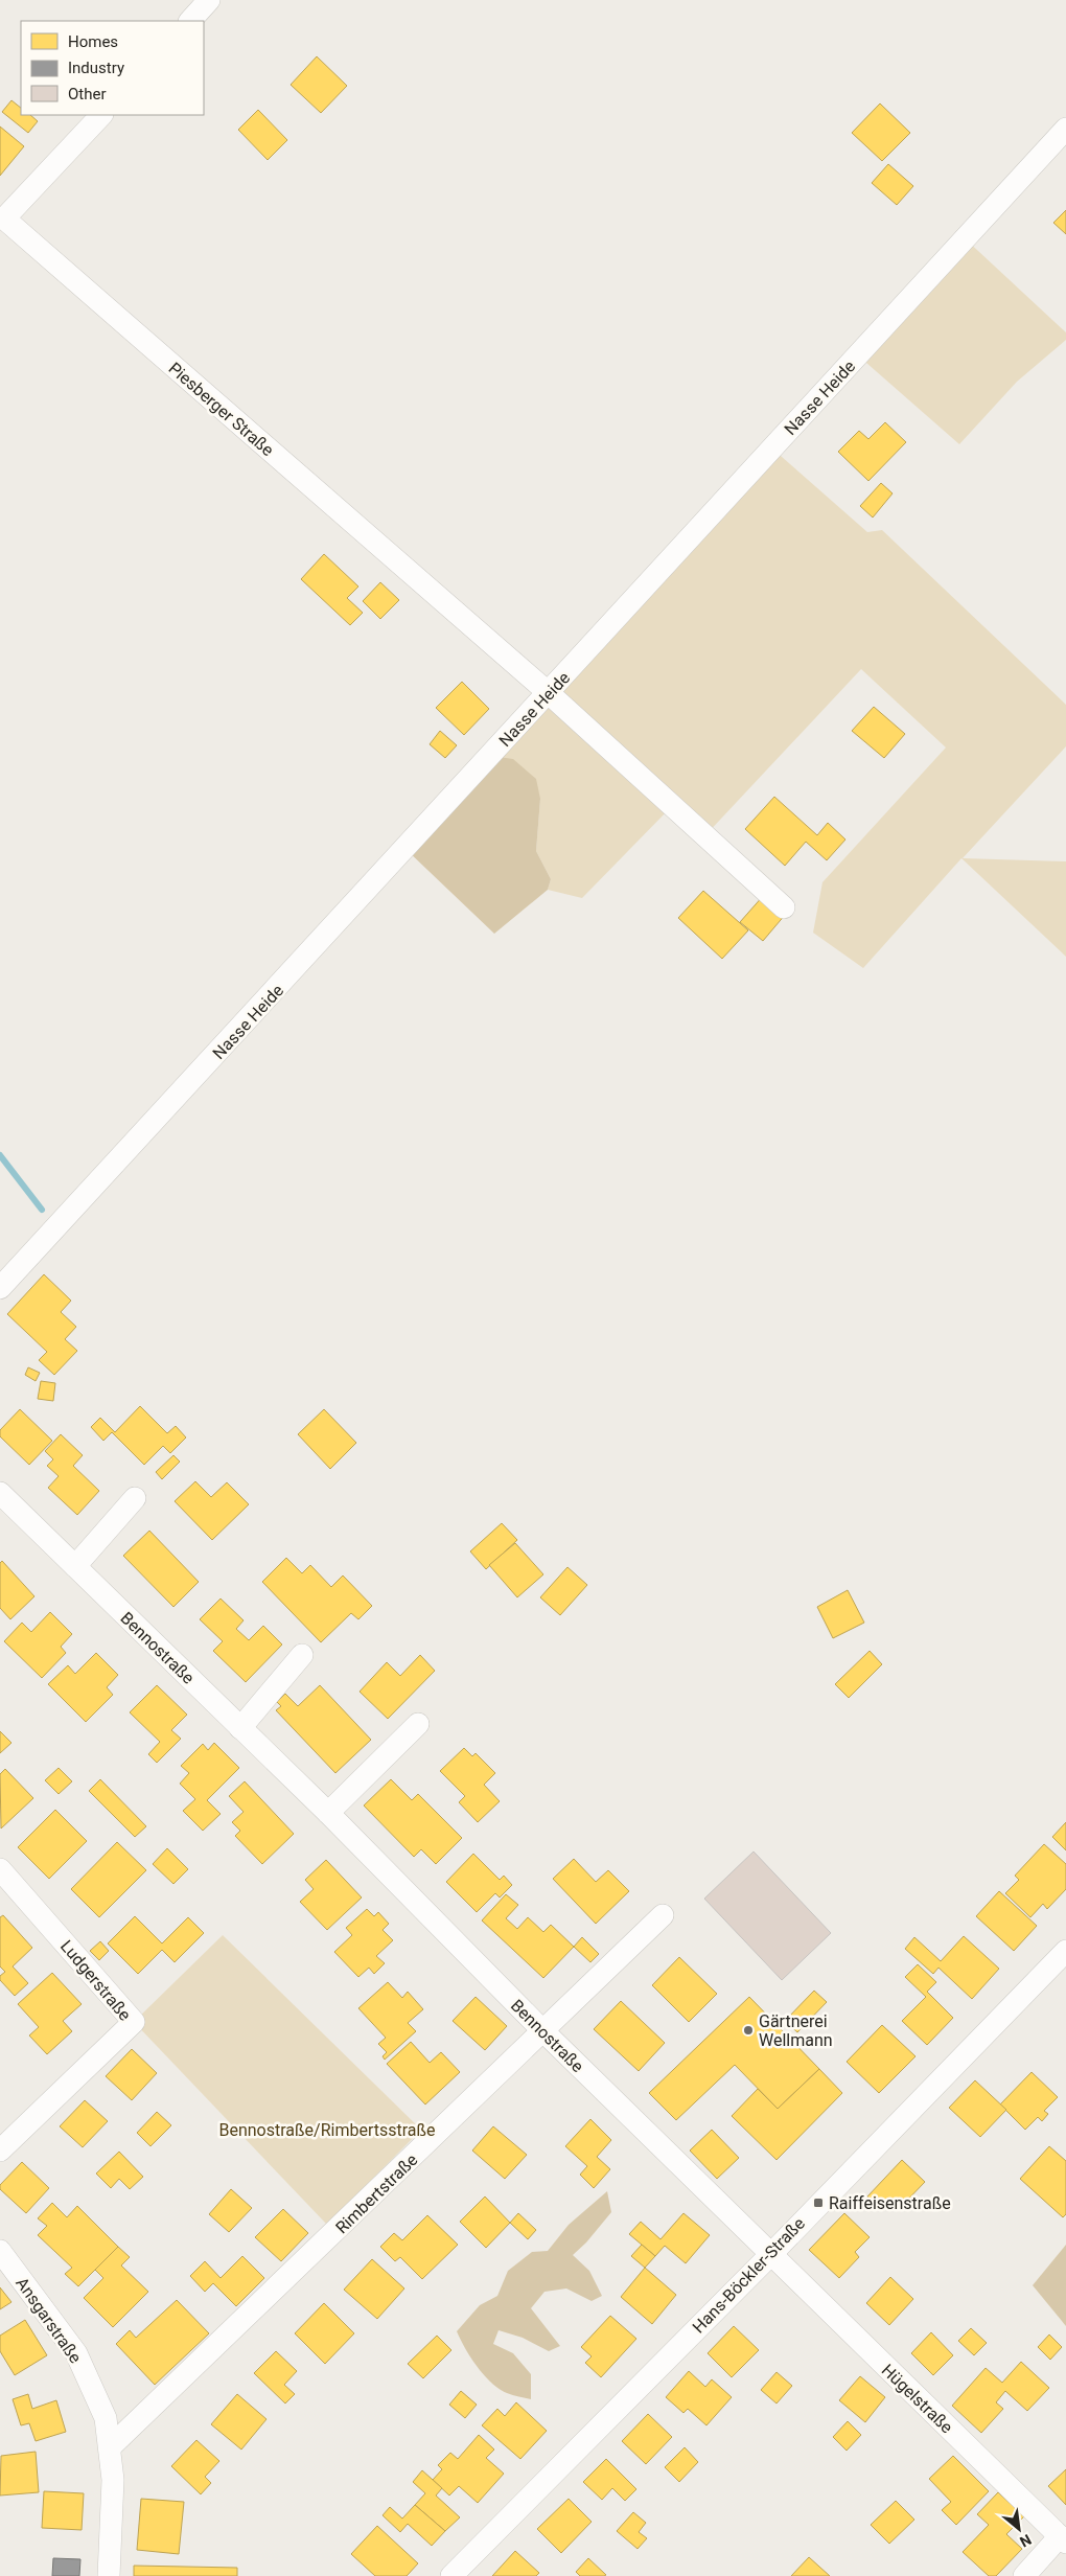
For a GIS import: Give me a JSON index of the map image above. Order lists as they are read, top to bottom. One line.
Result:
{"streets":{"street":["Nasse Heide","Piesberger Straße","Bennostraße","Ludgerstraße","Rimbertstraße","Hans-Böckler-Straße","Ansgarstraße","Hügelstraße"]},"crossings":[["Nasse Heide","Piesberger Straße"],["Bennostraße","Rimbertstraße"],["Bennostraße","Hans-Böckler-Straße"],["Bennostraße","Hügelstraße"],["Rimbertstraße","Ansgarstraße"],["Hans-Böckler-Straße","Hügelstraße"]],"parks":["Bennostraße/Rimbertsstraße"],"places":{"other":["Gärtnerei Wellmann"],"transit":["Raiffeisenstraße"]},"legend":["Homes","Industry","Other"],"north":"bottom right"}
